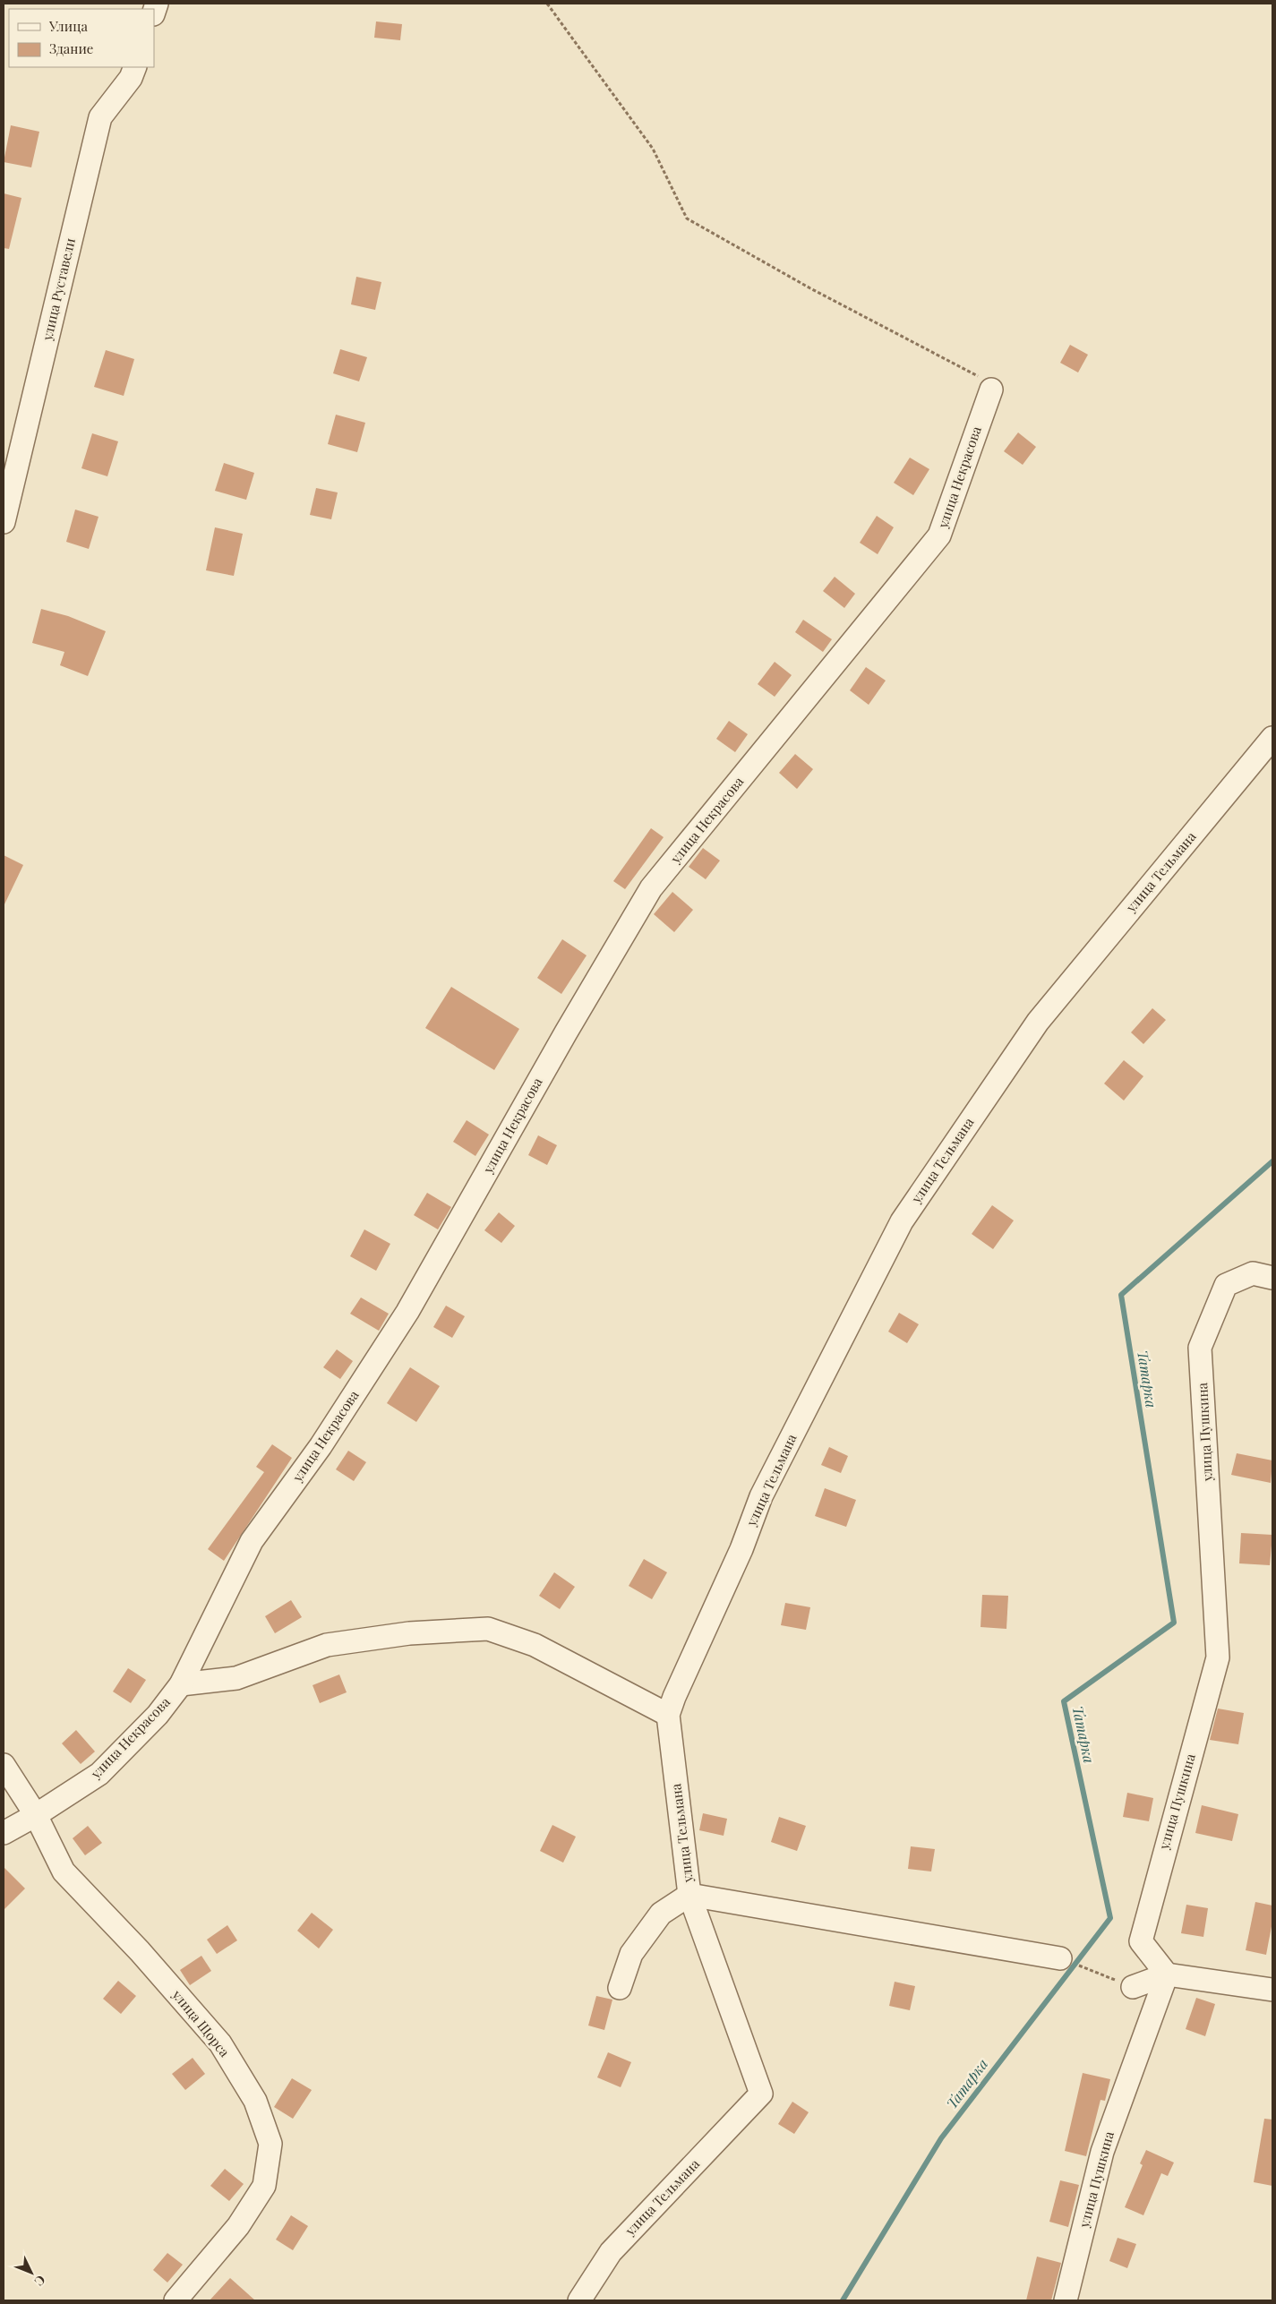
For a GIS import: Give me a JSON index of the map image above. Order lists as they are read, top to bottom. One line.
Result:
{"streets":{"street":["улица Руставели","улица Некрасова","улица Тельмана","улица Пушкина","улица Щорса"]},"crossings":[["улица Некрасова","улица Щорса"]],"water":["Татарка"],"legend":["Улица","Здание"],"north":"bottom right"}
